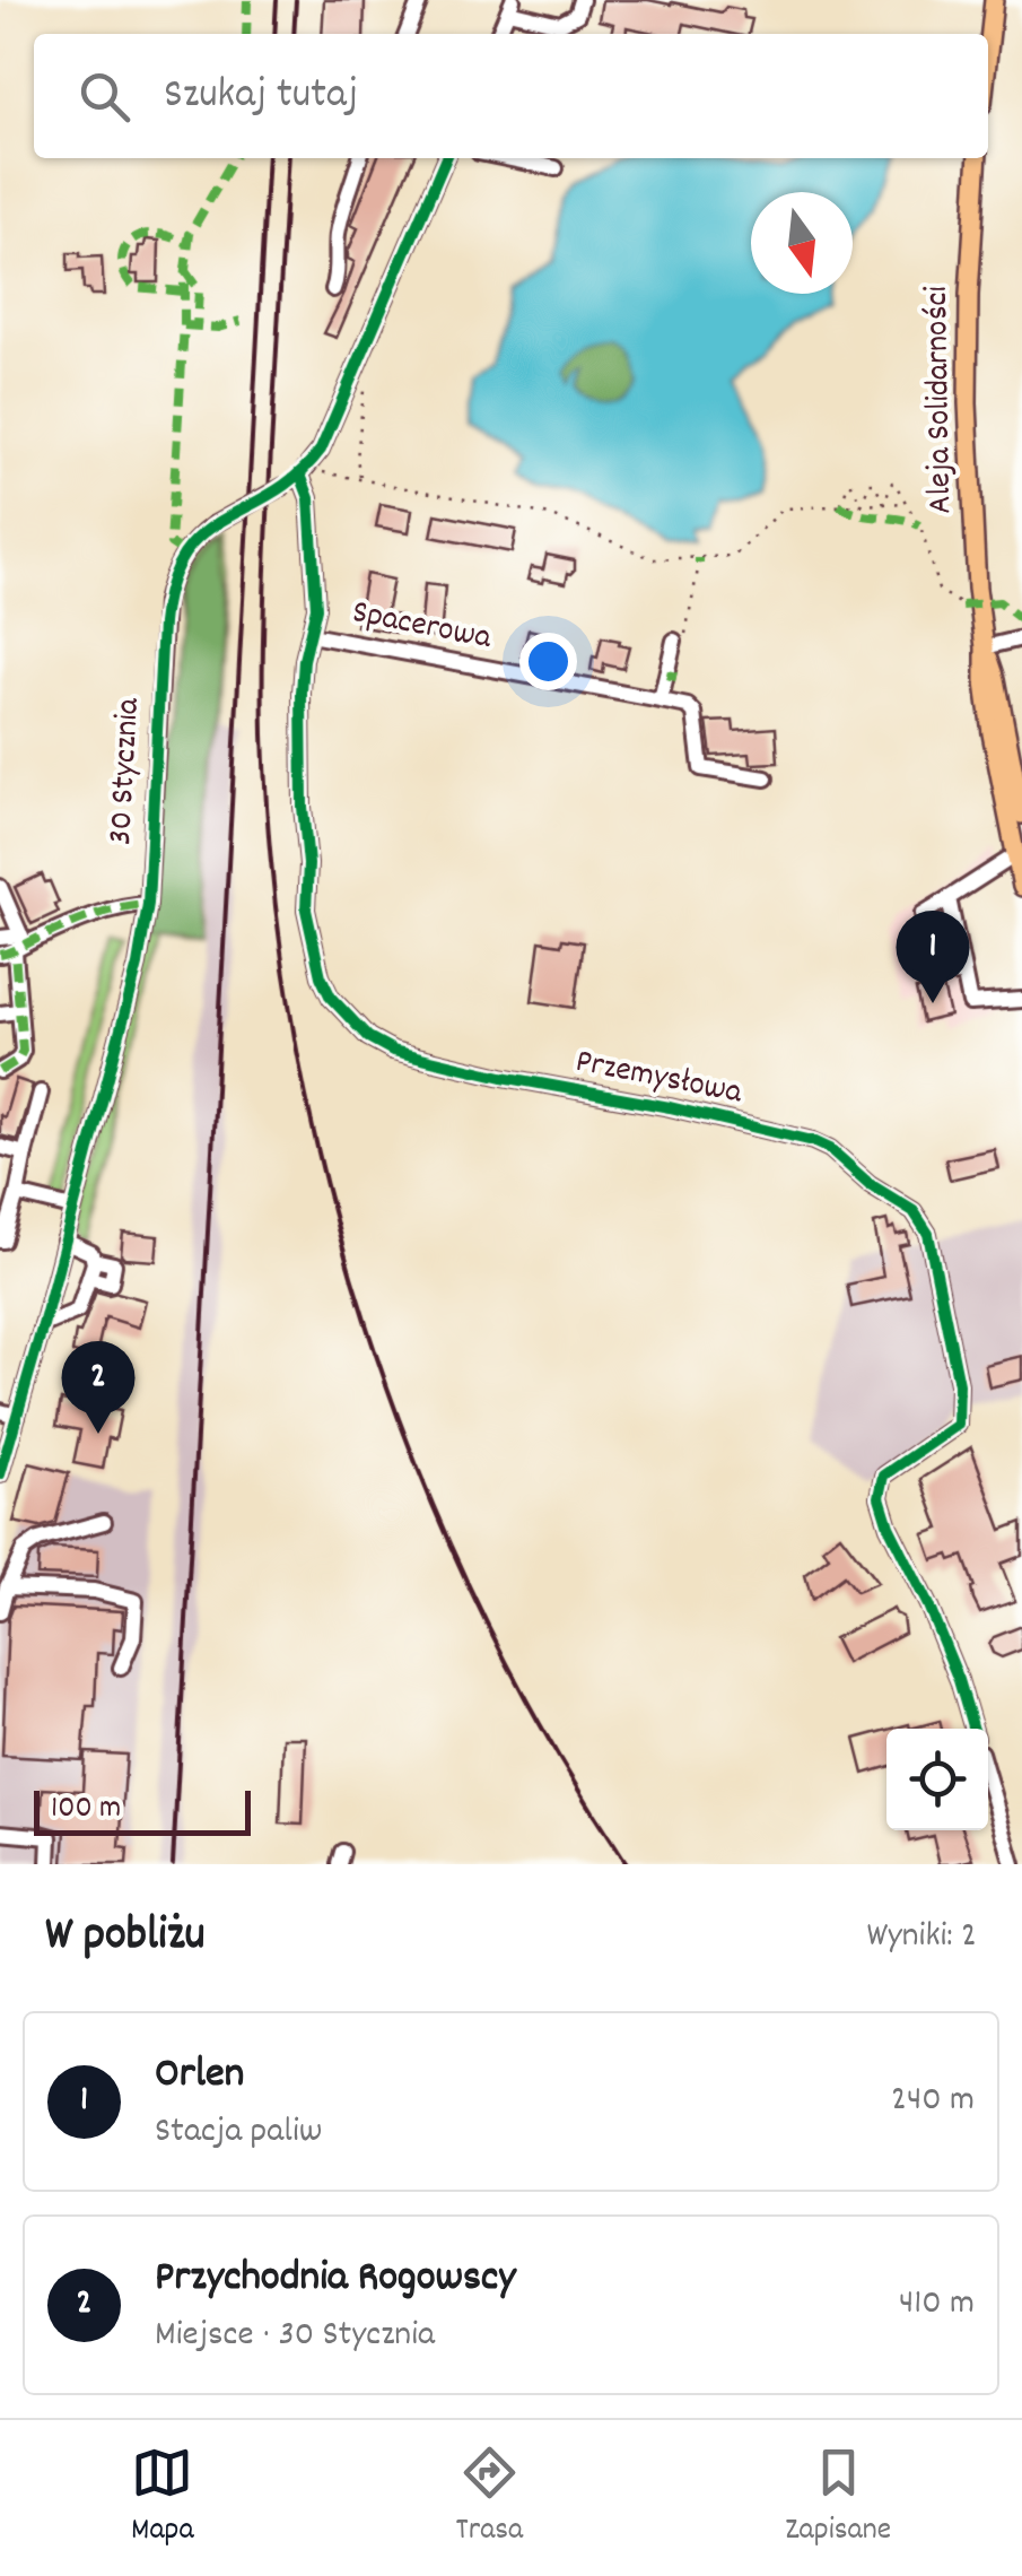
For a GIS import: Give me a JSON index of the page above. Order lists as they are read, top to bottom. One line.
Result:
{"streets":{"main road":["Aleja Solidarności"],"street":["Spacerowa","30 Stycznia","Przemysłowa"]},"crossings":[["Spacerowa","Przemysłowa"],["30 Stycznia","Przemysłowa"]],"scale_bar":"100 m","north":"bottom","page":{"search":"Szukaj tutaj","pins":["1","2"],"scale":"100 m","heading":["W pobliżu","Wyniki: 2"],"list":[{"mark":"1","name":"Orlen","note":"Stacja paliw","value":"240 m"},{"mark":"2","name":"Przychodnia Rogowscy","note":"Miejsce · 30 Stycznia","value":"410 m"}],"nav":["Mapa","Trasa","Zapisane"]}}
